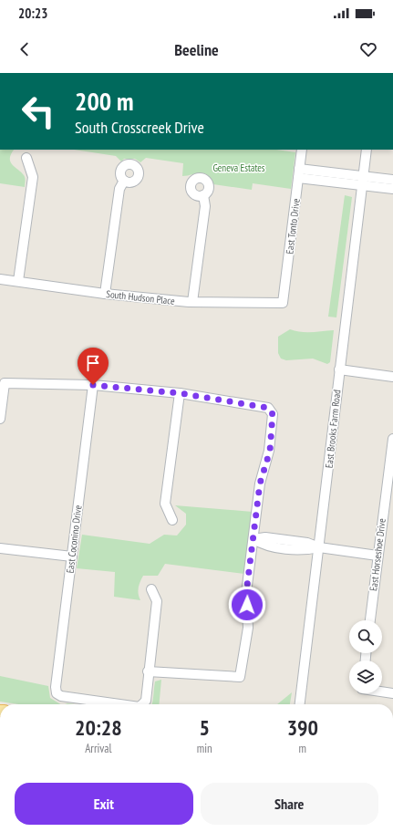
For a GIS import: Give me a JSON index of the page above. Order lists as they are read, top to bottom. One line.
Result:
{"streets":{"street":["East Tonto Drive","South Hudson Place","East Brooks Farm Road","East Coconino Drive","East Horseshoe Drive"]},"crossings":[["East Tonto Drive","South Hudson Place"]],"parks":["Geneva Estates"],"page":{"status":"20:23","header":"Beeline","turn":["200 m","South Crosscreek Drive"],"eta":["20:28","Arrival","5","min","390","m"],"buttons":["Exit","Share"]}}
